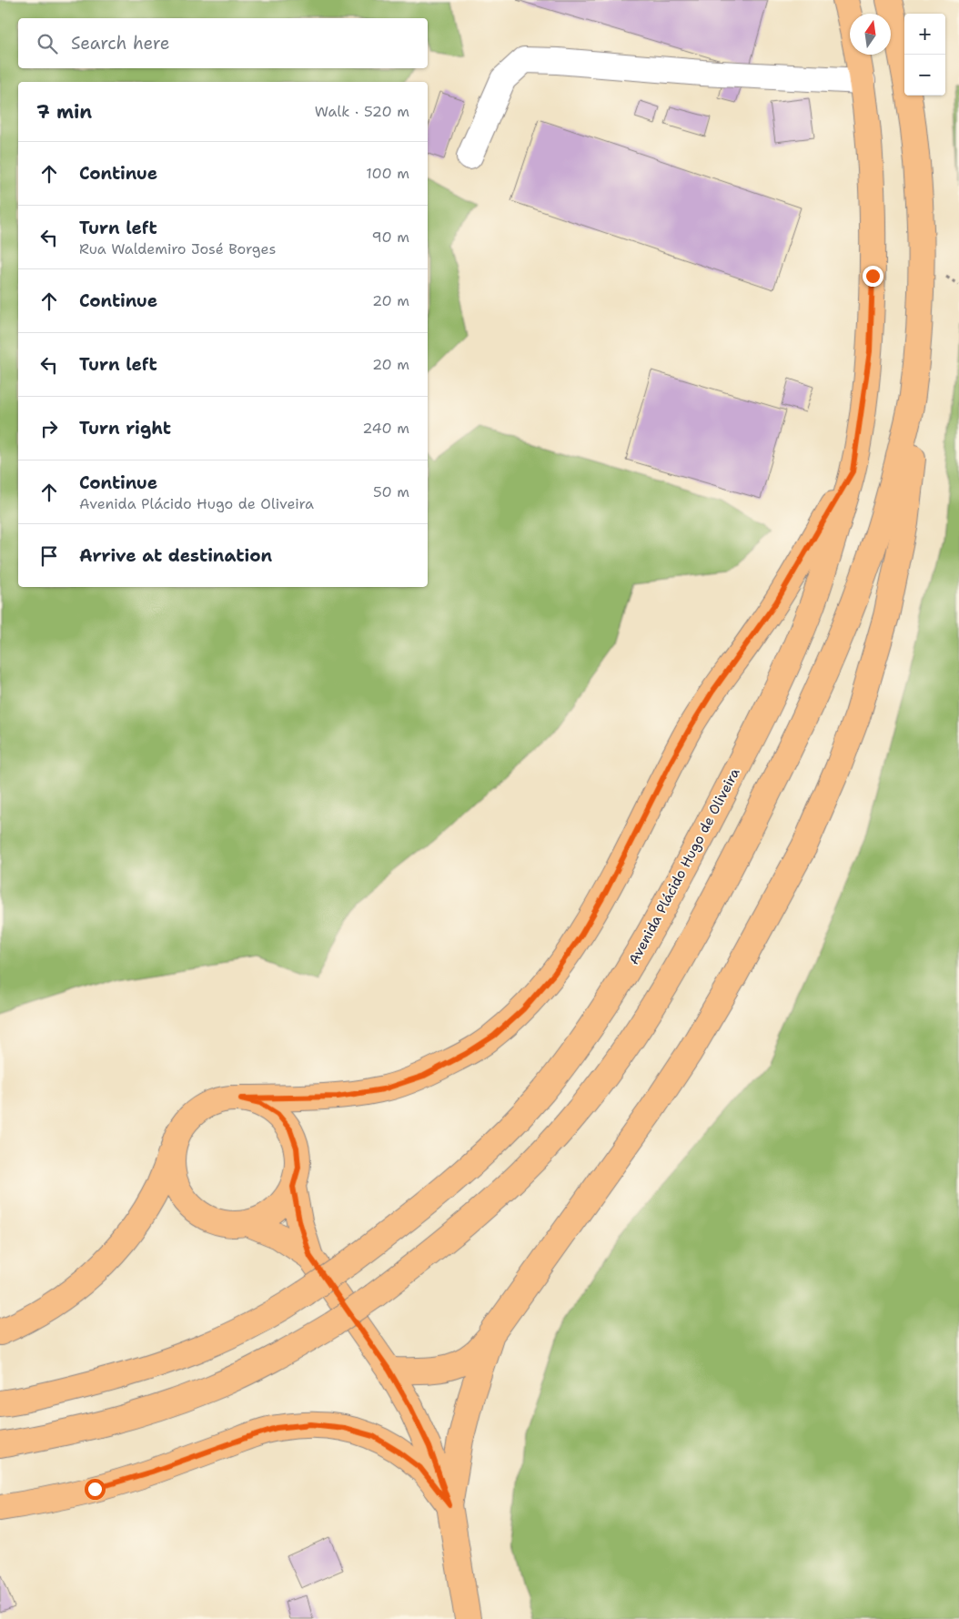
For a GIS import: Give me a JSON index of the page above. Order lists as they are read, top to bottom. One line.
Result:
{"streets":{"main road":["Avenida Plácido Hugo de Oliveira"]},"north":"top","page":{"map_buttons":["+","−"],"search":"Search here","heading":["7 min","Walk · 520 m"],"list":[["Continue","100 m"],["Turn left","Rua Waldemiro José Borges","90 m"],["Continue","20 m"],["Turn left","20 m"],["Turn right","240 m"],["Continue","Avenida Plácido Hugo de Oliveira","50 m"],"Arrive at destination"]}}
